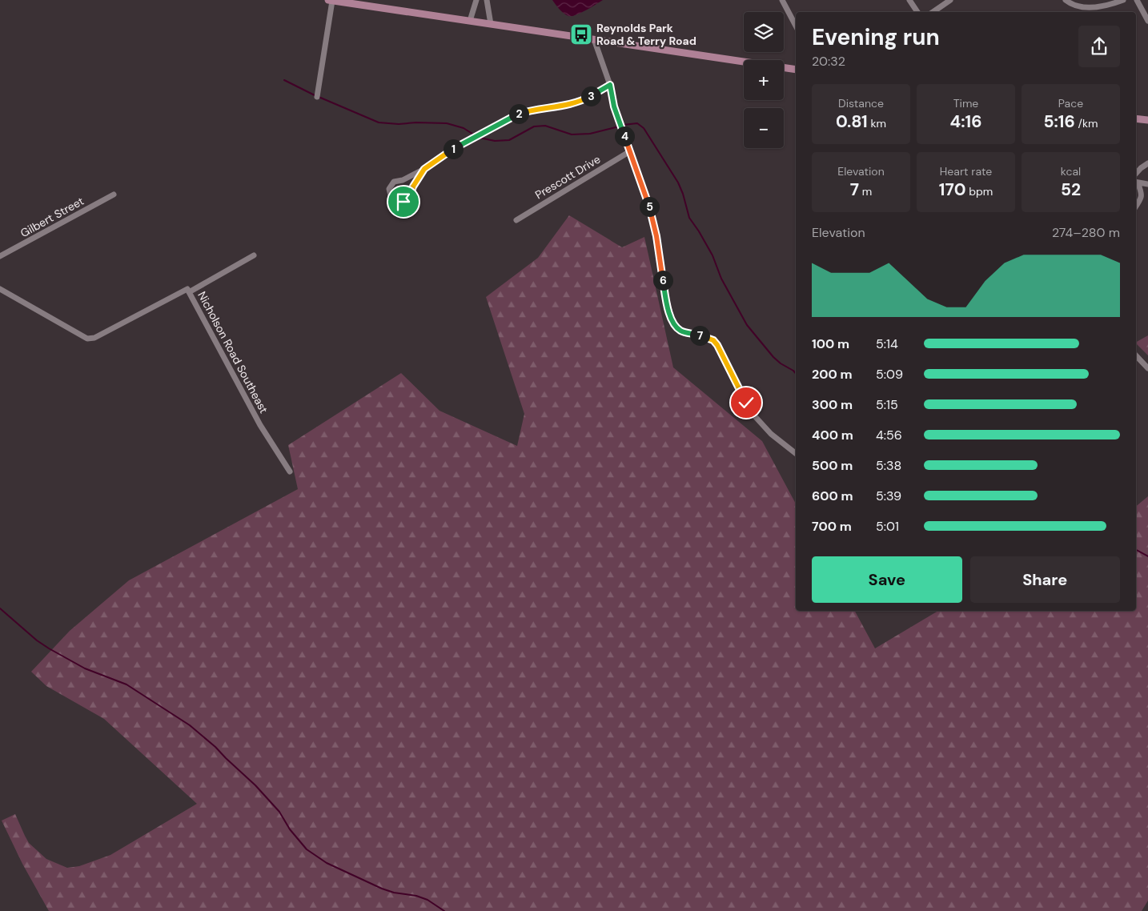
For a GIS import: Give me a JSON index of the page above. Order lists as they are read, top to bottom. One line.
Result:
{"streets":{"street":["Prescott Drive","Gilbert Street","Nicholson Road Southeast"]},"places":{"bus stop":["Reynolds Park Road & Terry Road"]},"page":{"map_buttons":["+","−"],"heading":["Evening run","20:32"],"stats":[["Distance","0.81 km"],["Time","4:16"],["Pace","5:16 /km"],["Elevation","7 m"],["Heart rate","170 bpm"],["kcal","52"]],"pins":["3","2","4","1","5","6","7"],"chart":["Elevation","274–280 m"],"list":[{"name":"100 m","note":"5:14"},{"name":"200 m","note":"5:09"},{"name":"300 m","note":"5:15"},{"name":"400 m","note":"4:56"},{"name":"500 m","note":"5:38"},{"name":"600 m","note":"5:39"},{"name":"700 m","note":"5:01"}],"buttons":["Save","Share"]}}
